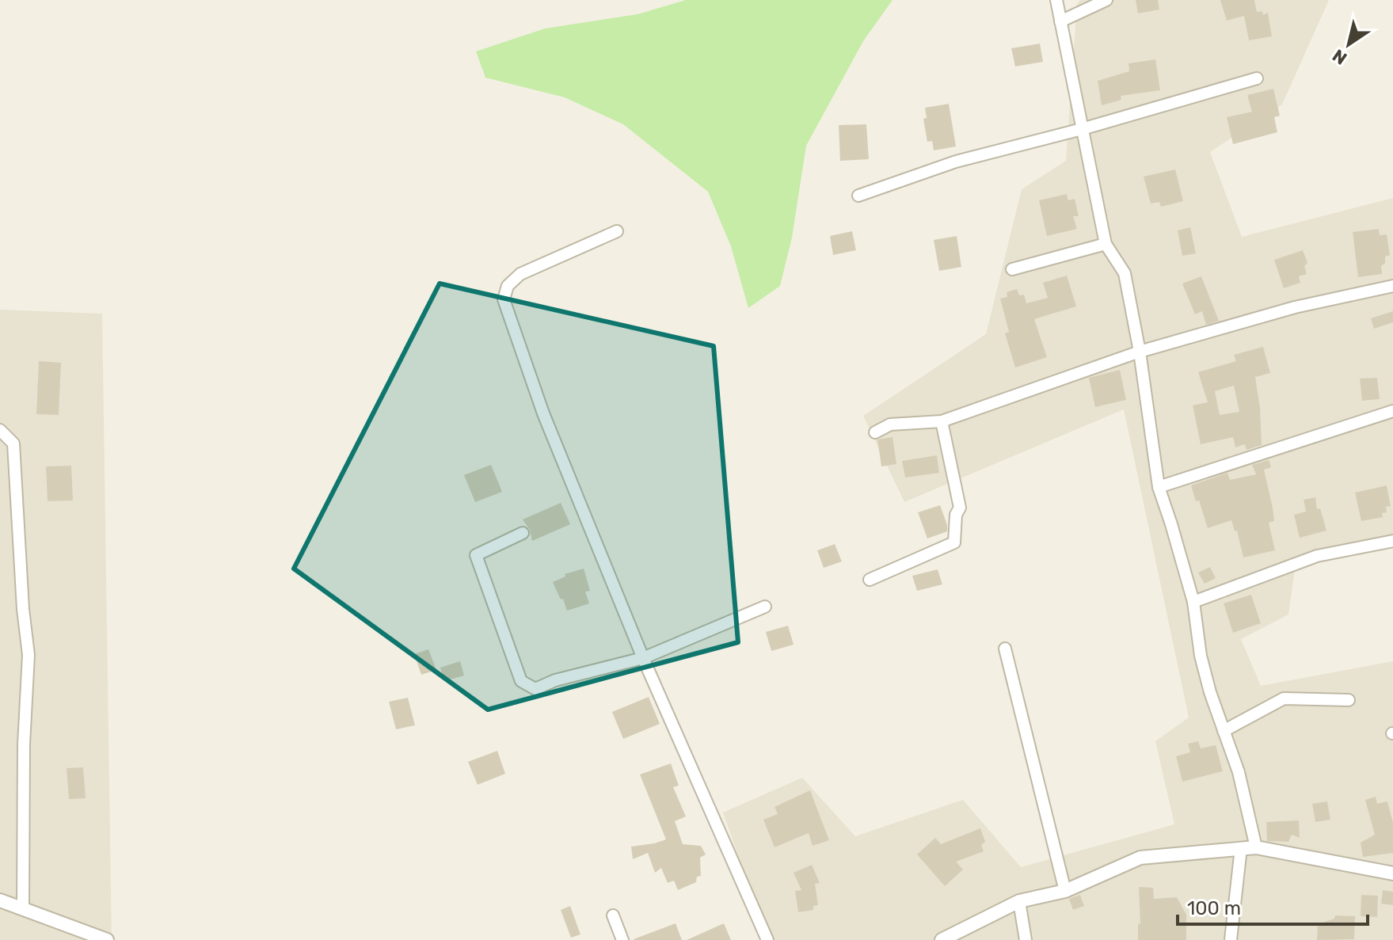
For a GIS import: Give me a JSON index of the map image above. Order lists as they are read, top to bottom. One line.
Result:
{"scale_bar":"100 m","north":"bottom left"}
